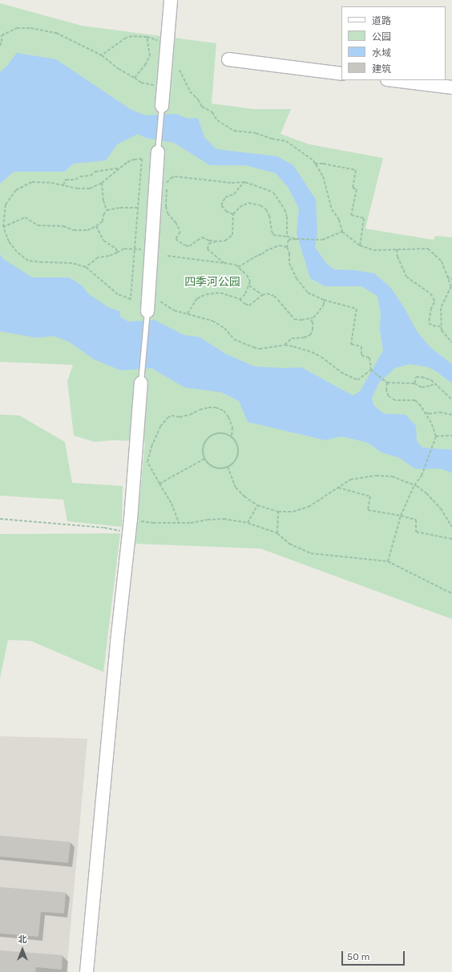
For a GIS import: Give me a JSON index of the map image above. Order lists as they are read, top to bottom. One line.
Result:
{"parks":["四季河公园"],"legend":["道路","公园","水域","建筑"],"scale_bar":"50 m","north":"top"}
